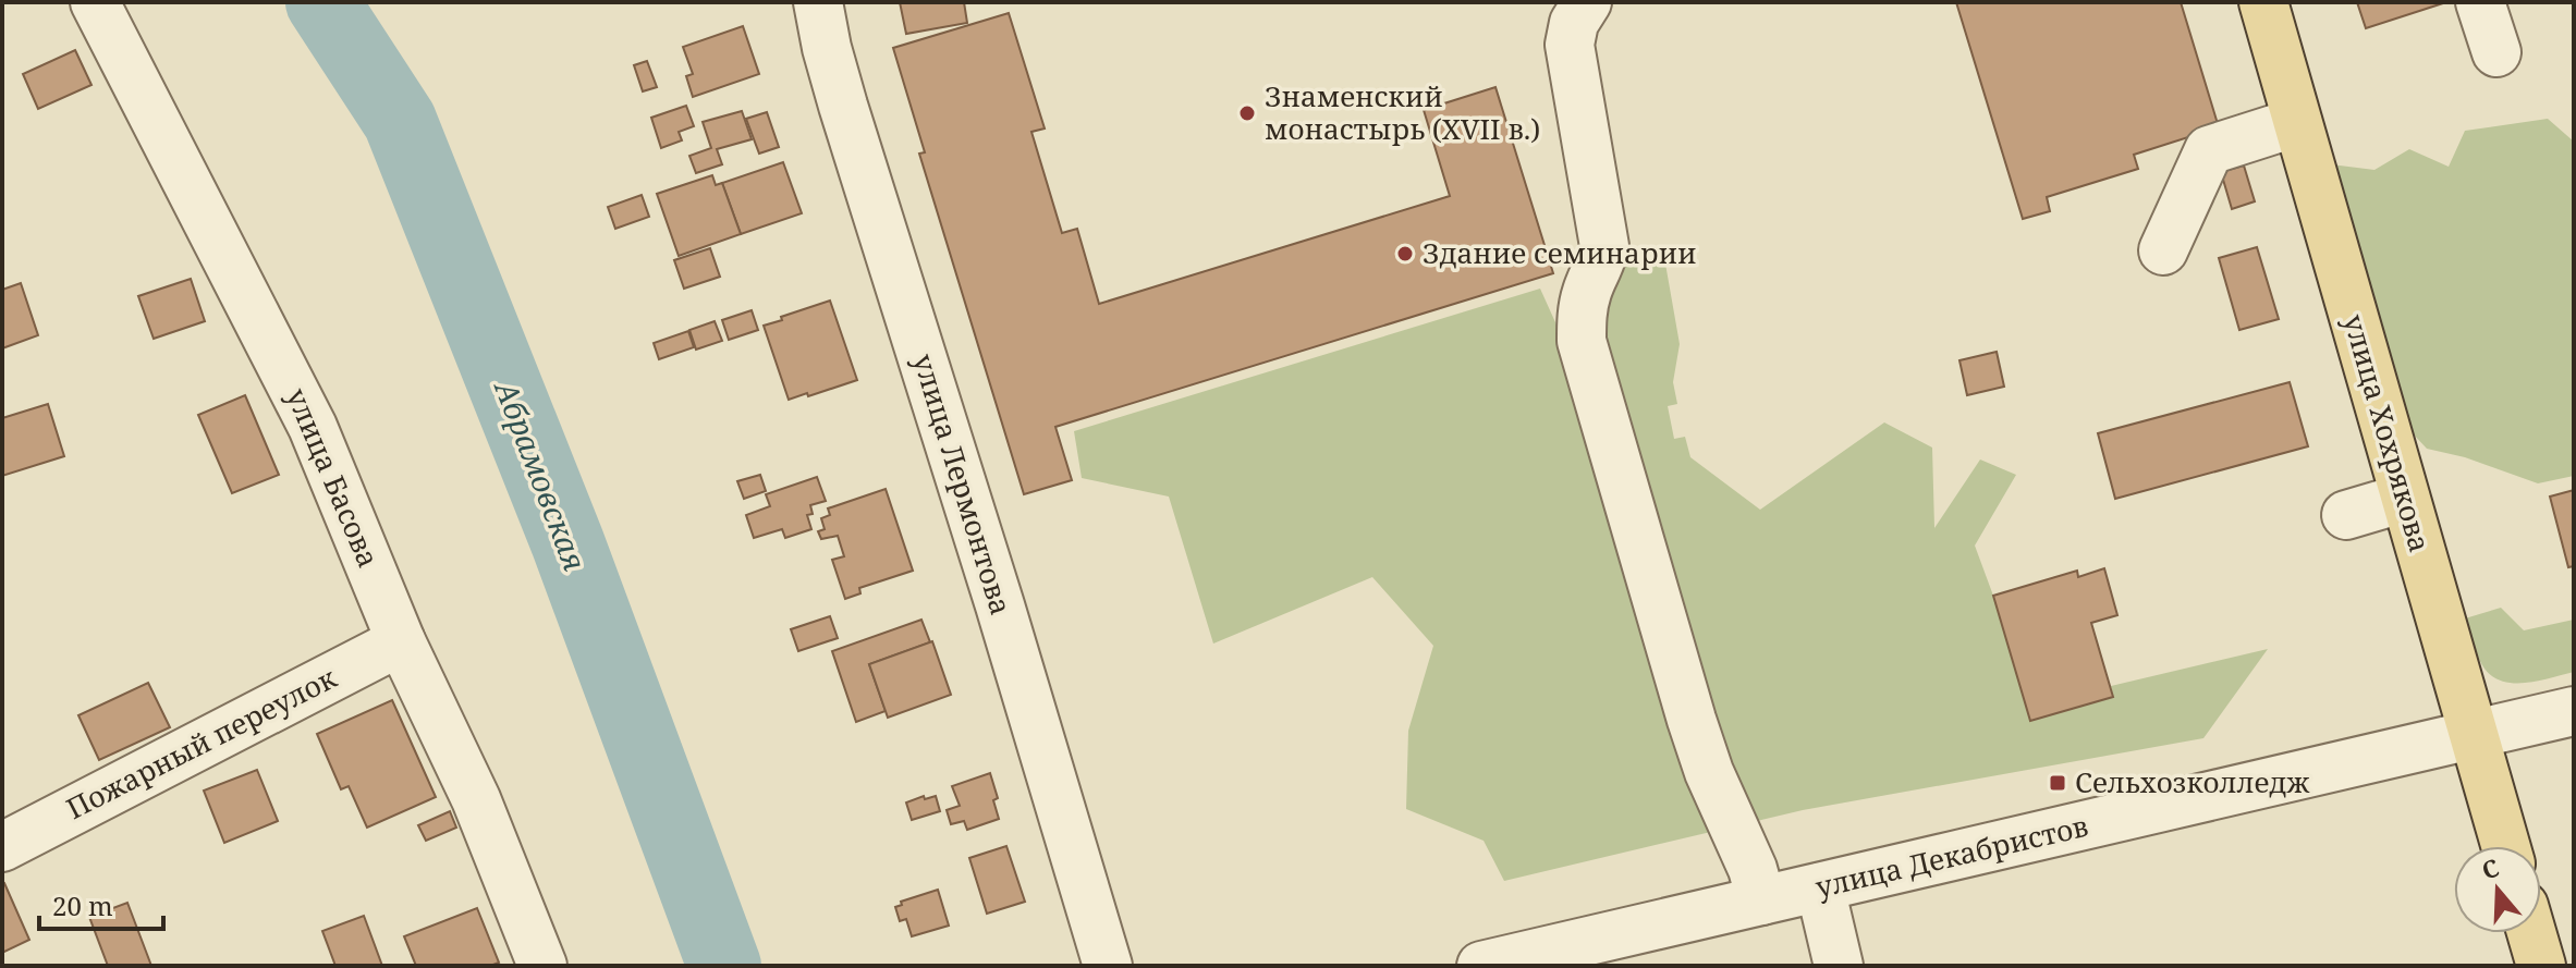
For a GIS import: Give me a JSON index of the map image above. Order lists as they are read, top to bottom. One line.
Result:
{"streets":{"main road":["улица Хохрякова"],"street":["улица Басова","улица Лермонтова","Пожарный переулок","улица Декабристов"]},"crossings":[["улица Хохрякова","улица Декабристов"],["улица Басова","Пожарный переулок"]],"water":["Абрамовская"],"places":{"other":["Знаменский монастырь (XVII в.)","Здание семинарии"],"transit":["Сельхозколледж"]},"scale_bar":"20 m","north":"top"}
